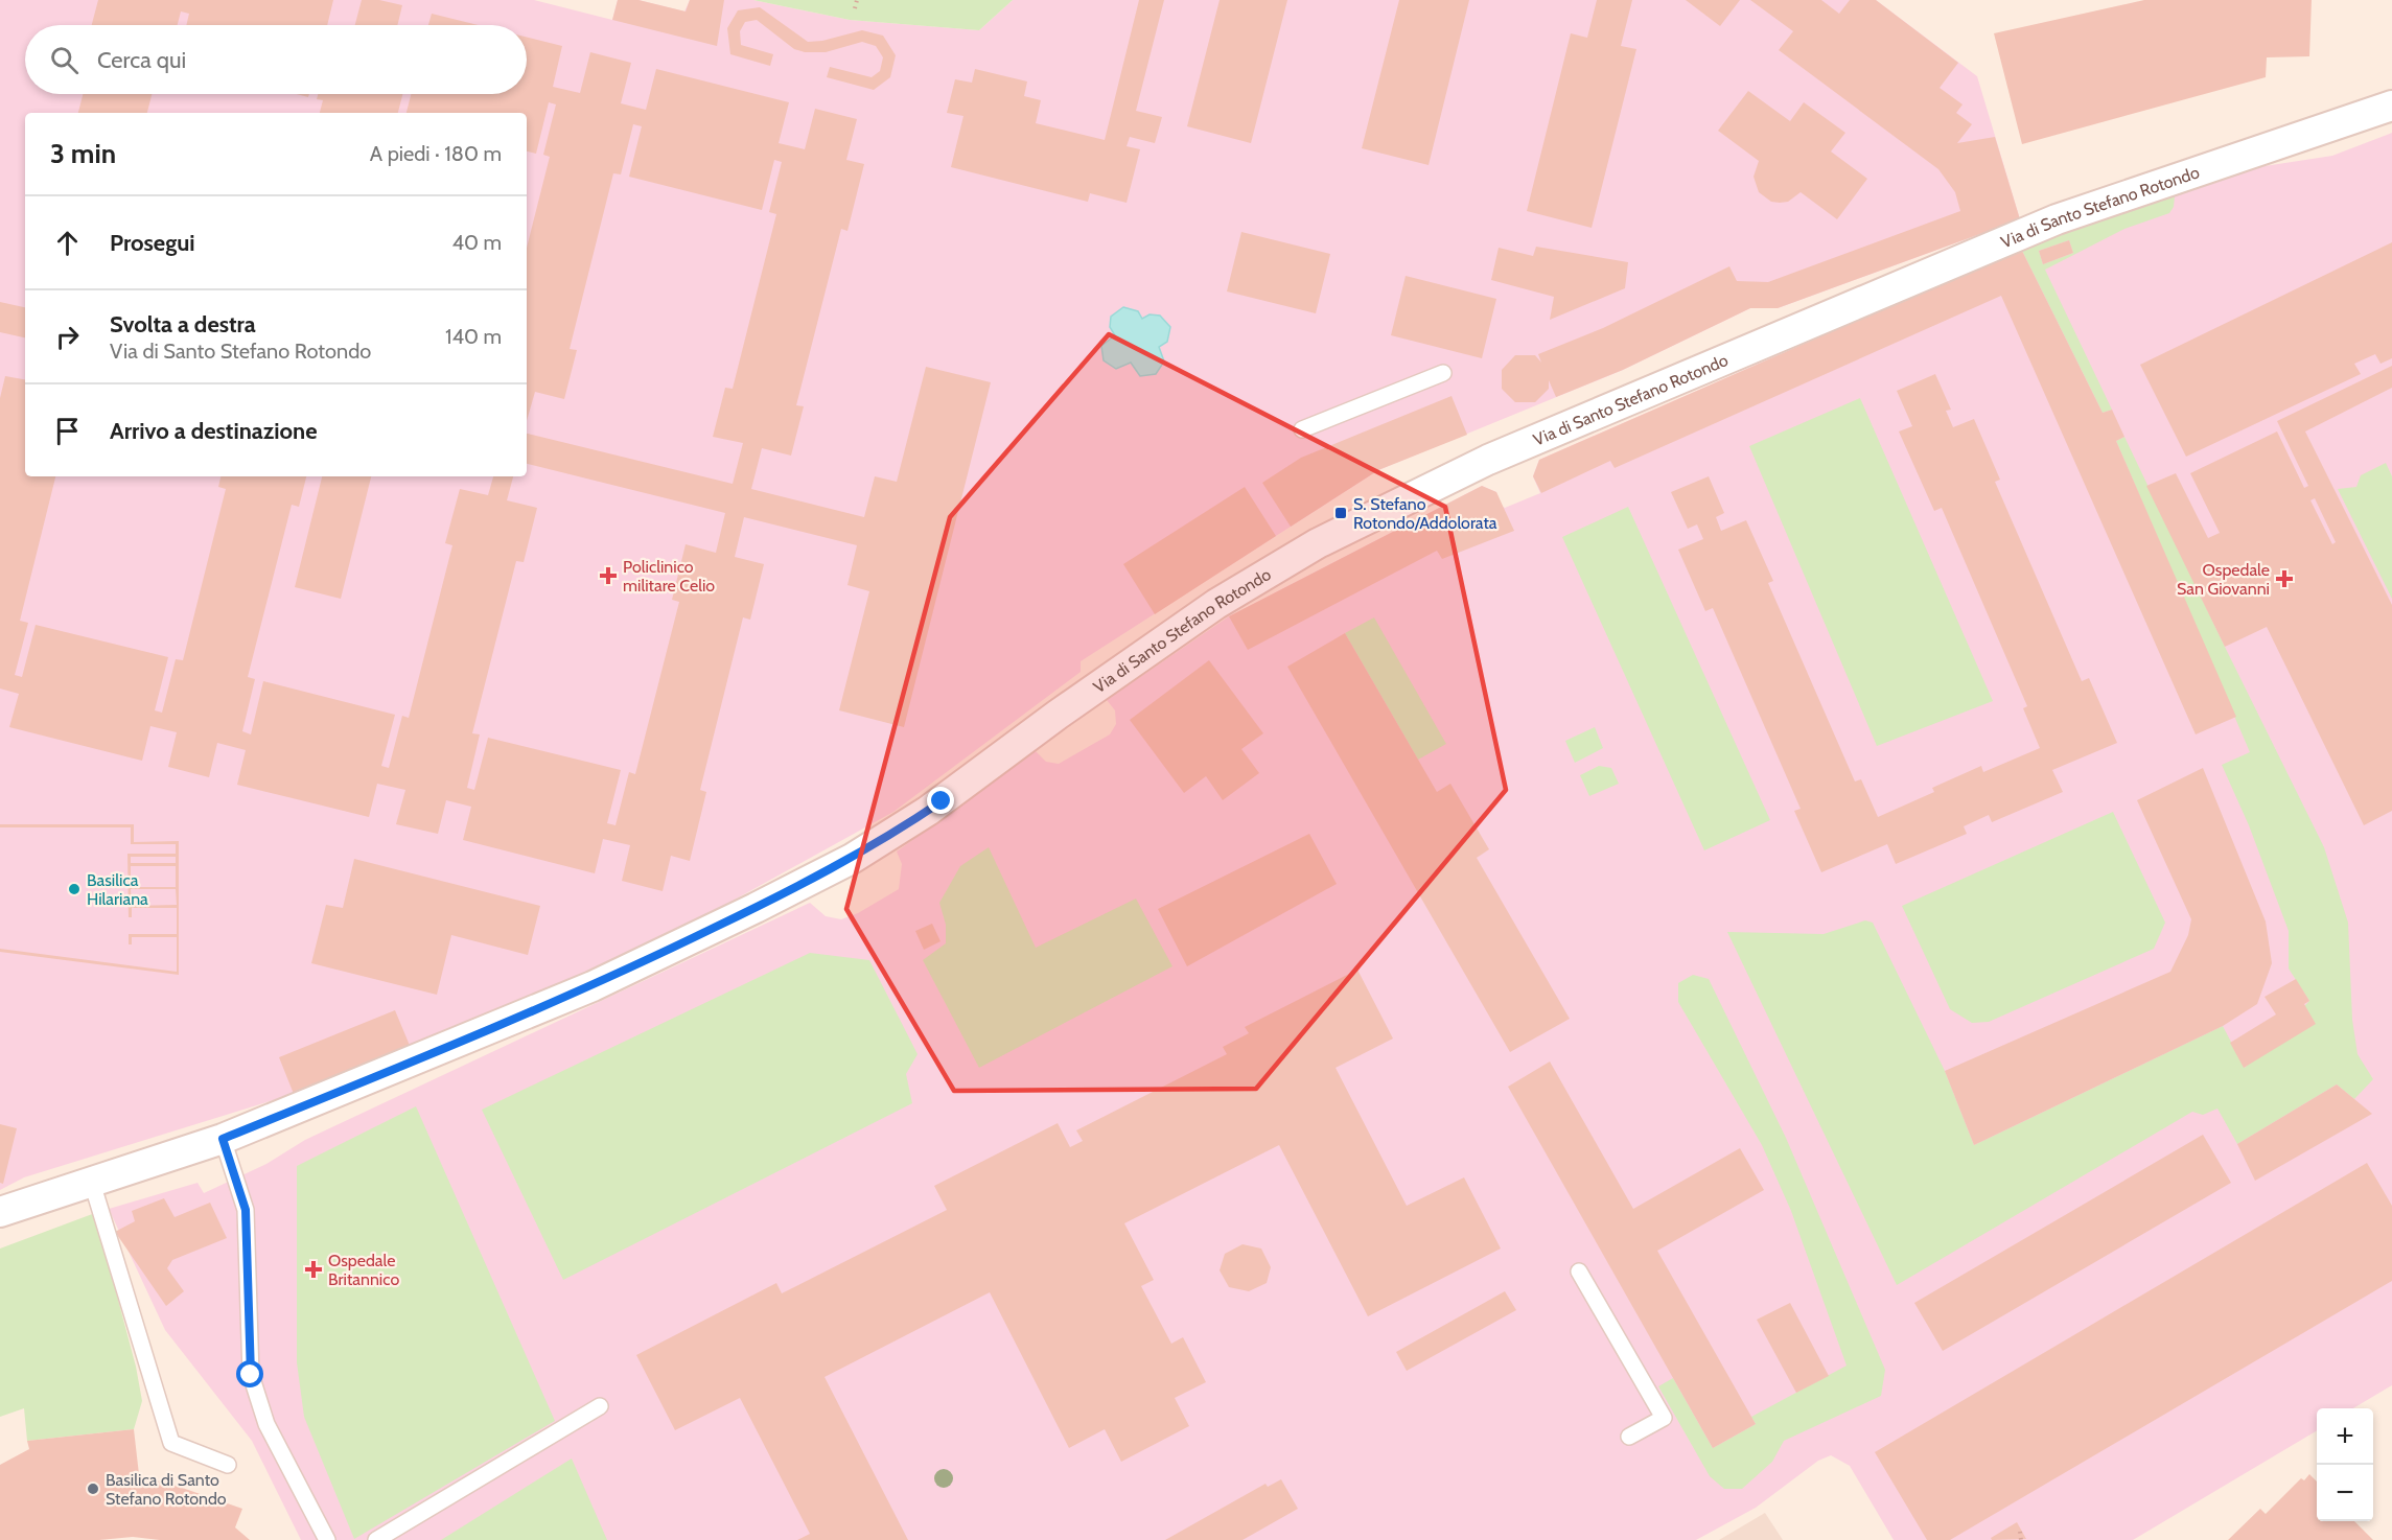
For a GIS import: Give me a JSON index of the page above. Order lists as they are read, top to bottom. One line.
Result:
{"streets":{"street":["Via di Santo Stefano Rotondo"]},"places":{"transit":["S. Stefano Rotondo/Addolorata"],"health":["Policlinico militare Celio","Ospedale San Giovanni","Ospedale Britannico"],"other":["Basilica Hilariana","Basilica di Santo Stefano Rotondo"]},"page":{"search":"Cerca qui","heading":["3 min","A piedi · 180 m"],"list":[["Prosegui","40 m"],["Svolta a destra","Via di Santo Stefano Rotondo","140 m"],"Arrivo a destinazione"],"map_buttons":["+","−"]}}
